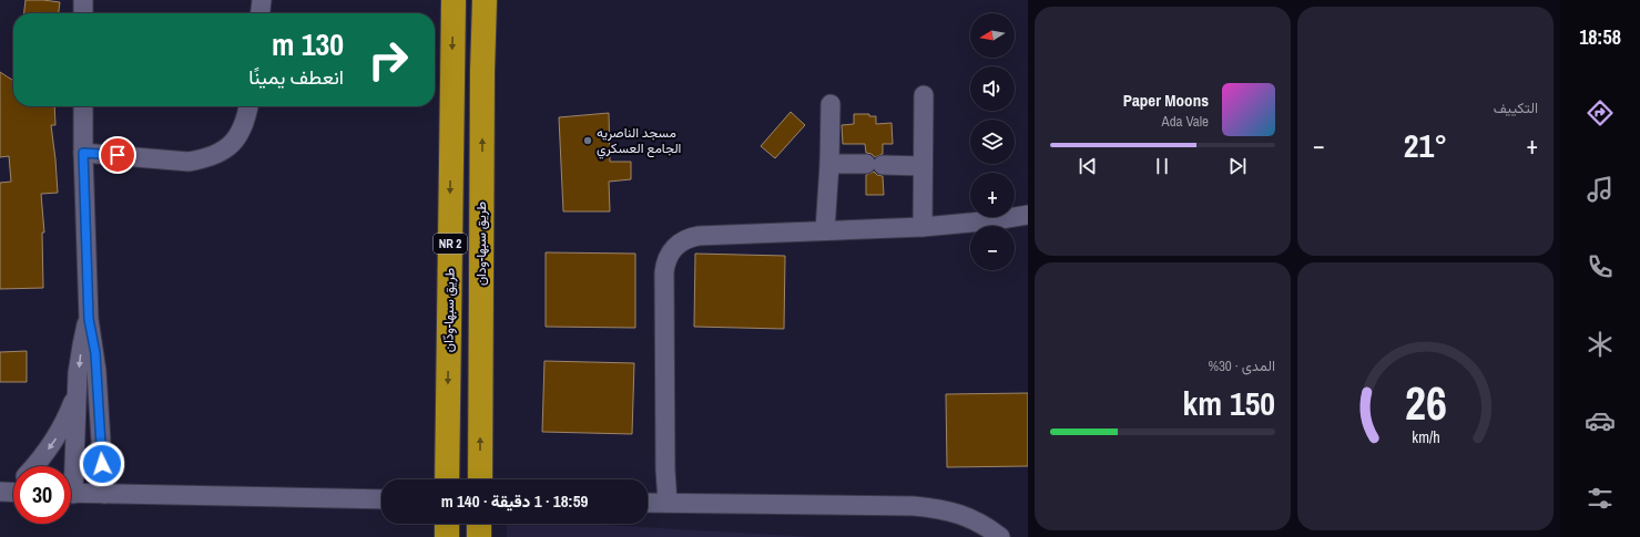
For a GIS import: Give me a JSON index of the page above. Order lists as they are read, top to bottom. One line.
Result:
{"streets":{"highway":["NR 2","طريق سبها-ودان","طريق سبها-ودّان"]},"one_way":["طريق سبها-ودان","طريق سبها-ودّان"],"places":["مسجد الناصريه الجامع العسكري"],"north":"left","page":{"tabs":"18:58","tile":["التكييف",["المدى · 30%","150 km"]],"map_buttons":["+","−"],"turn":["130 m","انعطف يمينًا"],"song":["Paper Moons","Ada Vale"],"heat":["−","21°","+"],"limit":"30","trip":"18:59 · 1 دقيقة · 140 m","gauge":["26","km/h"]}}
